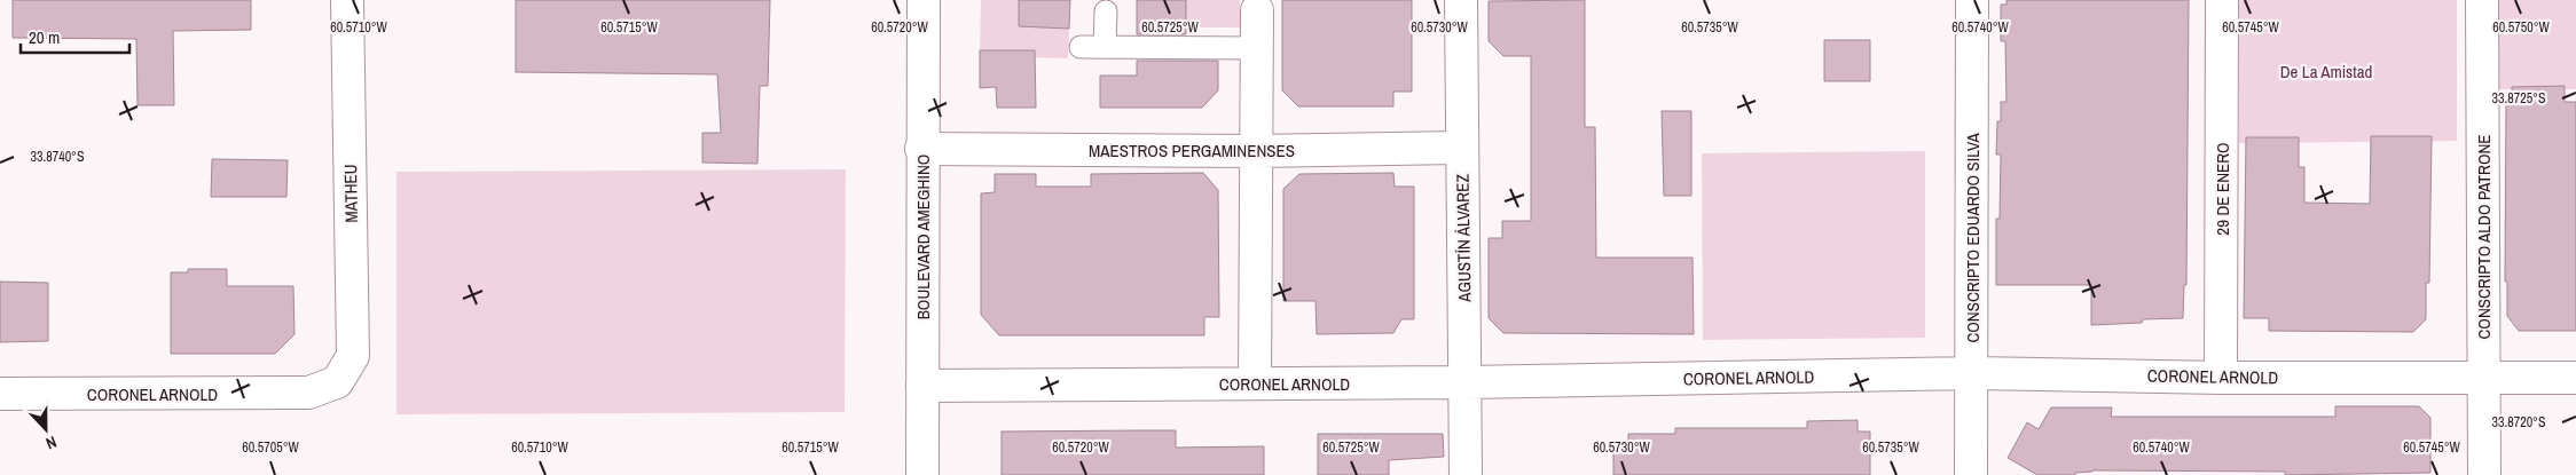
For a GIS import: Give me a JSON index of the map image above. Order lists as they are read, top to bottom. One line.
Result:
{"streets":{"street":["MAESTROS PERGAMINENSES","29 DE ENERO","MATHEU","BOULEVARD AMEGHINO","CONSCRIPTO ALDO PATRONE","AGUSTÍN ÁLVAREZ","CONSCRIPTO EDUARDO SILVA","CORONEL ARNOLD"]},"crossings":[["MAESTROS PERGAMINENSES","BOULEVARD AMEGHINO"],["MAESTROS PERGAMINENSES","AGUSTÍN ÁLVAREZ"],["29 DE ENERO","CORONEL ARNOLD"],["MATHEU","CORONEL ARNOLD"],["BOULEVARD AMEGHINO","CORONEL ARNOLD"],["CONSCRIPTO ALDO PATRONE","CORONEL ARNOLD"],["AGUSTÍN ÁLVAREZ","CORONEL ARNOLD"],["CONSCRIPTO EDUARDO SILVA","CORONEL ARNOLD"]],"parks":["De La Amistad"],"scale_bar":"20 m","north":"bottom","coordinates":["60.5710°W","60.5715°W","60.5720°W","60.5725°W","60.5730°W","60.5740°W","60.5750°W","60.5735°W","60.5745°W","33.8725°S","33.8740°S","33.8720°S","60.5705°W"]}
